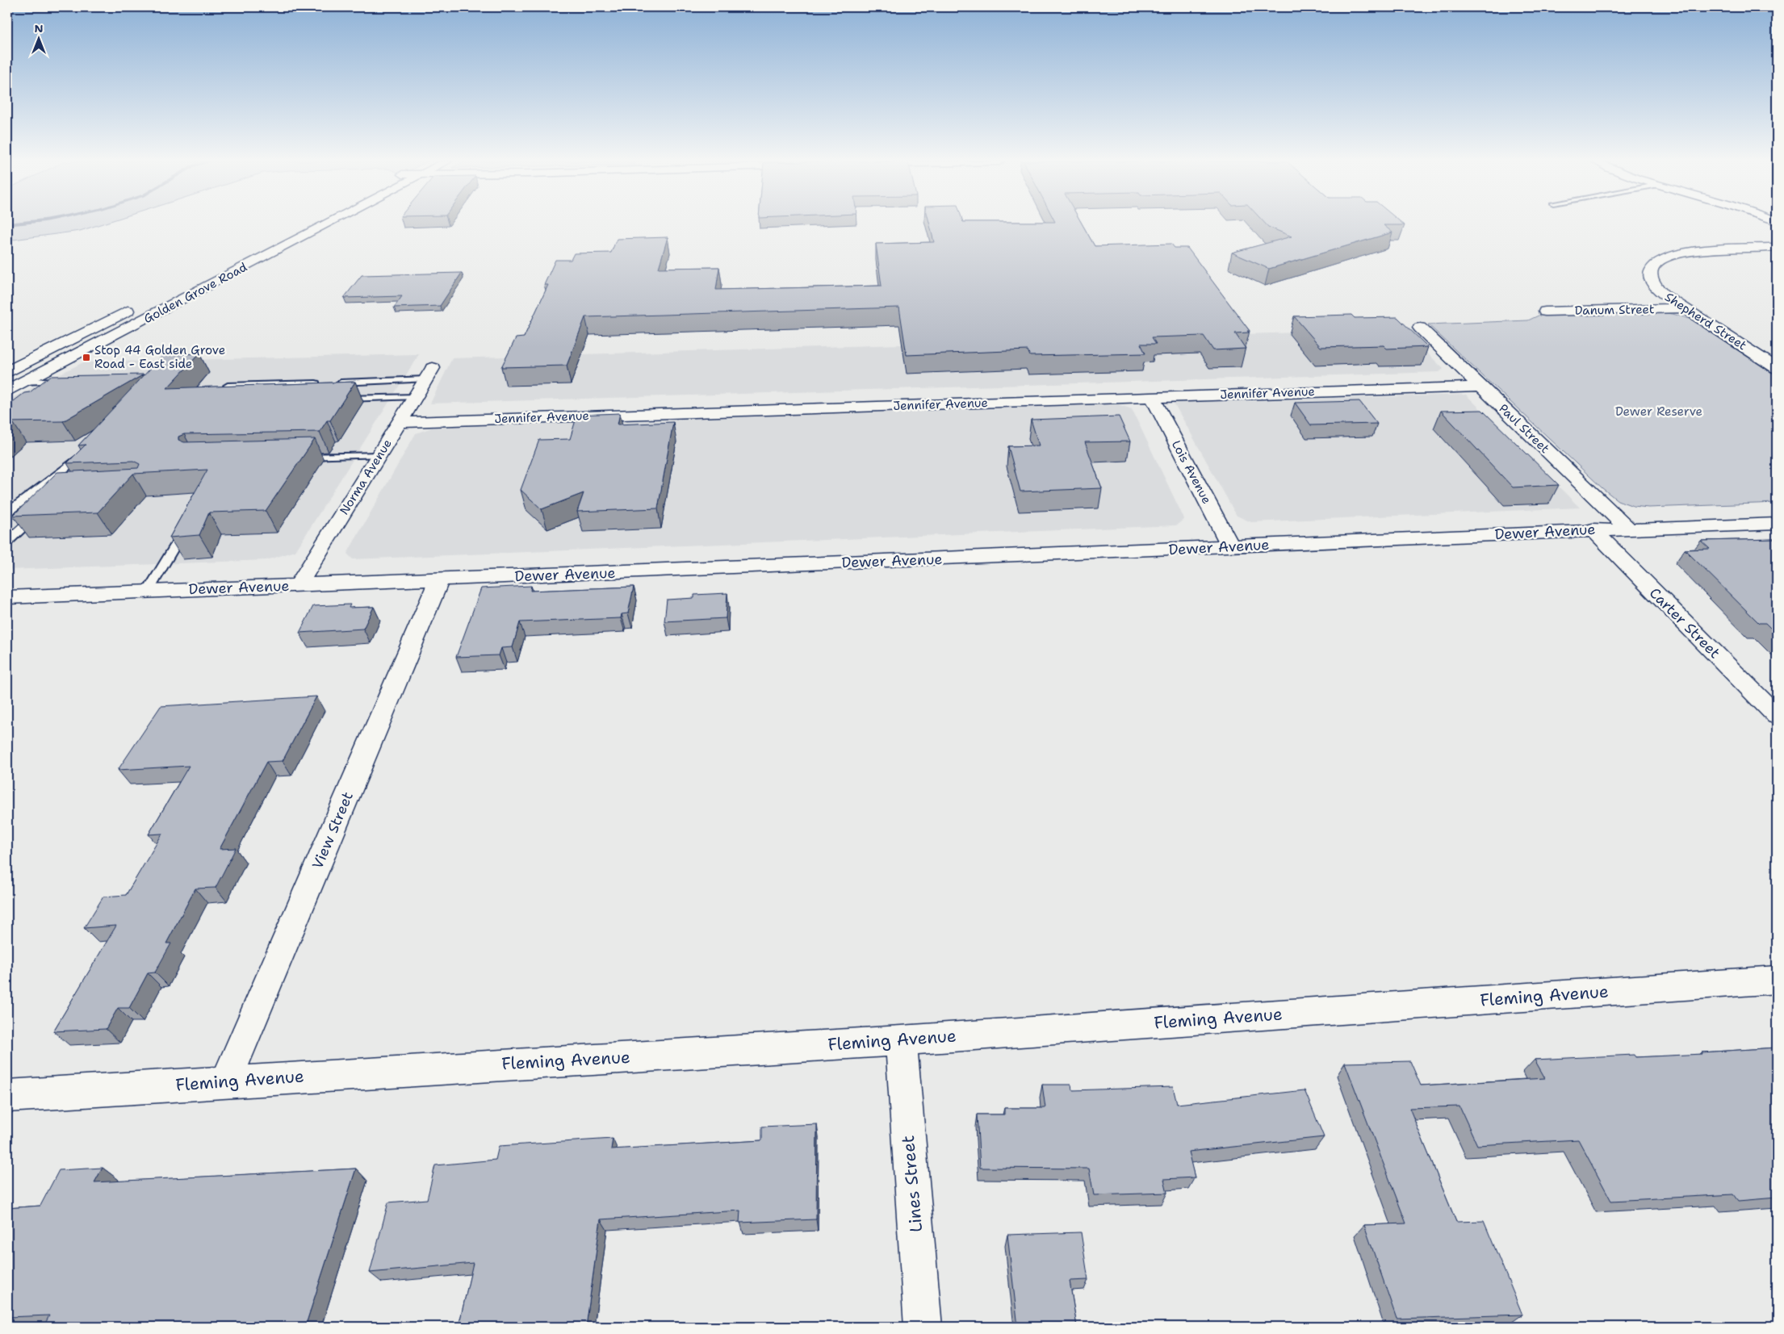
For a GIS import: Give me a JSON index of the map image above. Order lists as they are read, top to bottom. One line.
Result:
{"streets":{"street":["Golden Grove Road","Danum Street","Shepherd Street","Jennifer Avenue","Paul Street","Lois Avenue","Norma Avenue","Dewer Avenue","Carter Street","View Street","Fleming Avenue","Lines Street"]},"crossings":[["Danum Street","Shepherd Street"],["Jennifer Avenue","Paul Street"],["Jennifer Avenue","Lois Avenue"],["Jennifer Avenue","Norma Avenue"],["Paul Street","Dewer Avenue"],["Lois Avenue","Dewer Avenue"],["Norma Avenue","Dewer Avenue"],["Dewer Avenue","Carter Street"],["Dewer Avenue","View Street"],["View Street","Fleming Avenue"],["Fleming Avenue","Lines Street"]],"parks":["Dewer Reserve"],"places":{"transit":["Stop 44 Golden Grove Road - East side"]},"north":"top"}
